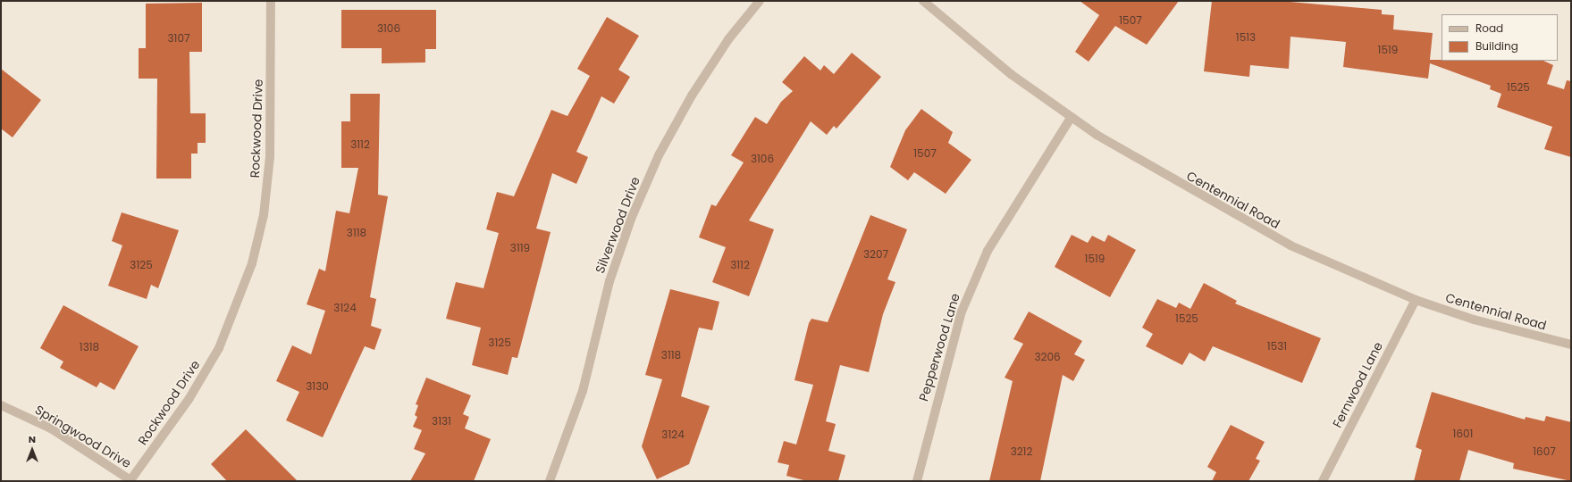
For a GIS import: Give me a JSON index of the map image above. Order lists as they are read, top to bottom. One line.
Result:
{"streets":{"street":["Rockwood Drive","Centennial Road","Silverwood Drive","Pepperwood Lane","Fernwood Lane","Springwood Drive"]},"crossings":[["Rockwood Drive","Springwood Drive"],["Centennial Road","Pepperwood Lane"],["Centennial Road","Fernwood Lane"]],"house_numbers":["1507","3106","1513","3107","1519","1525","3112","1507","3106","3118","3119","3207","1519","3125","3112","3124","1525","3125","1531","1318","3118","3206","3130","3131","1601","3124","3212","1607"],"legend":["Road","Building"],"north":"top"}
